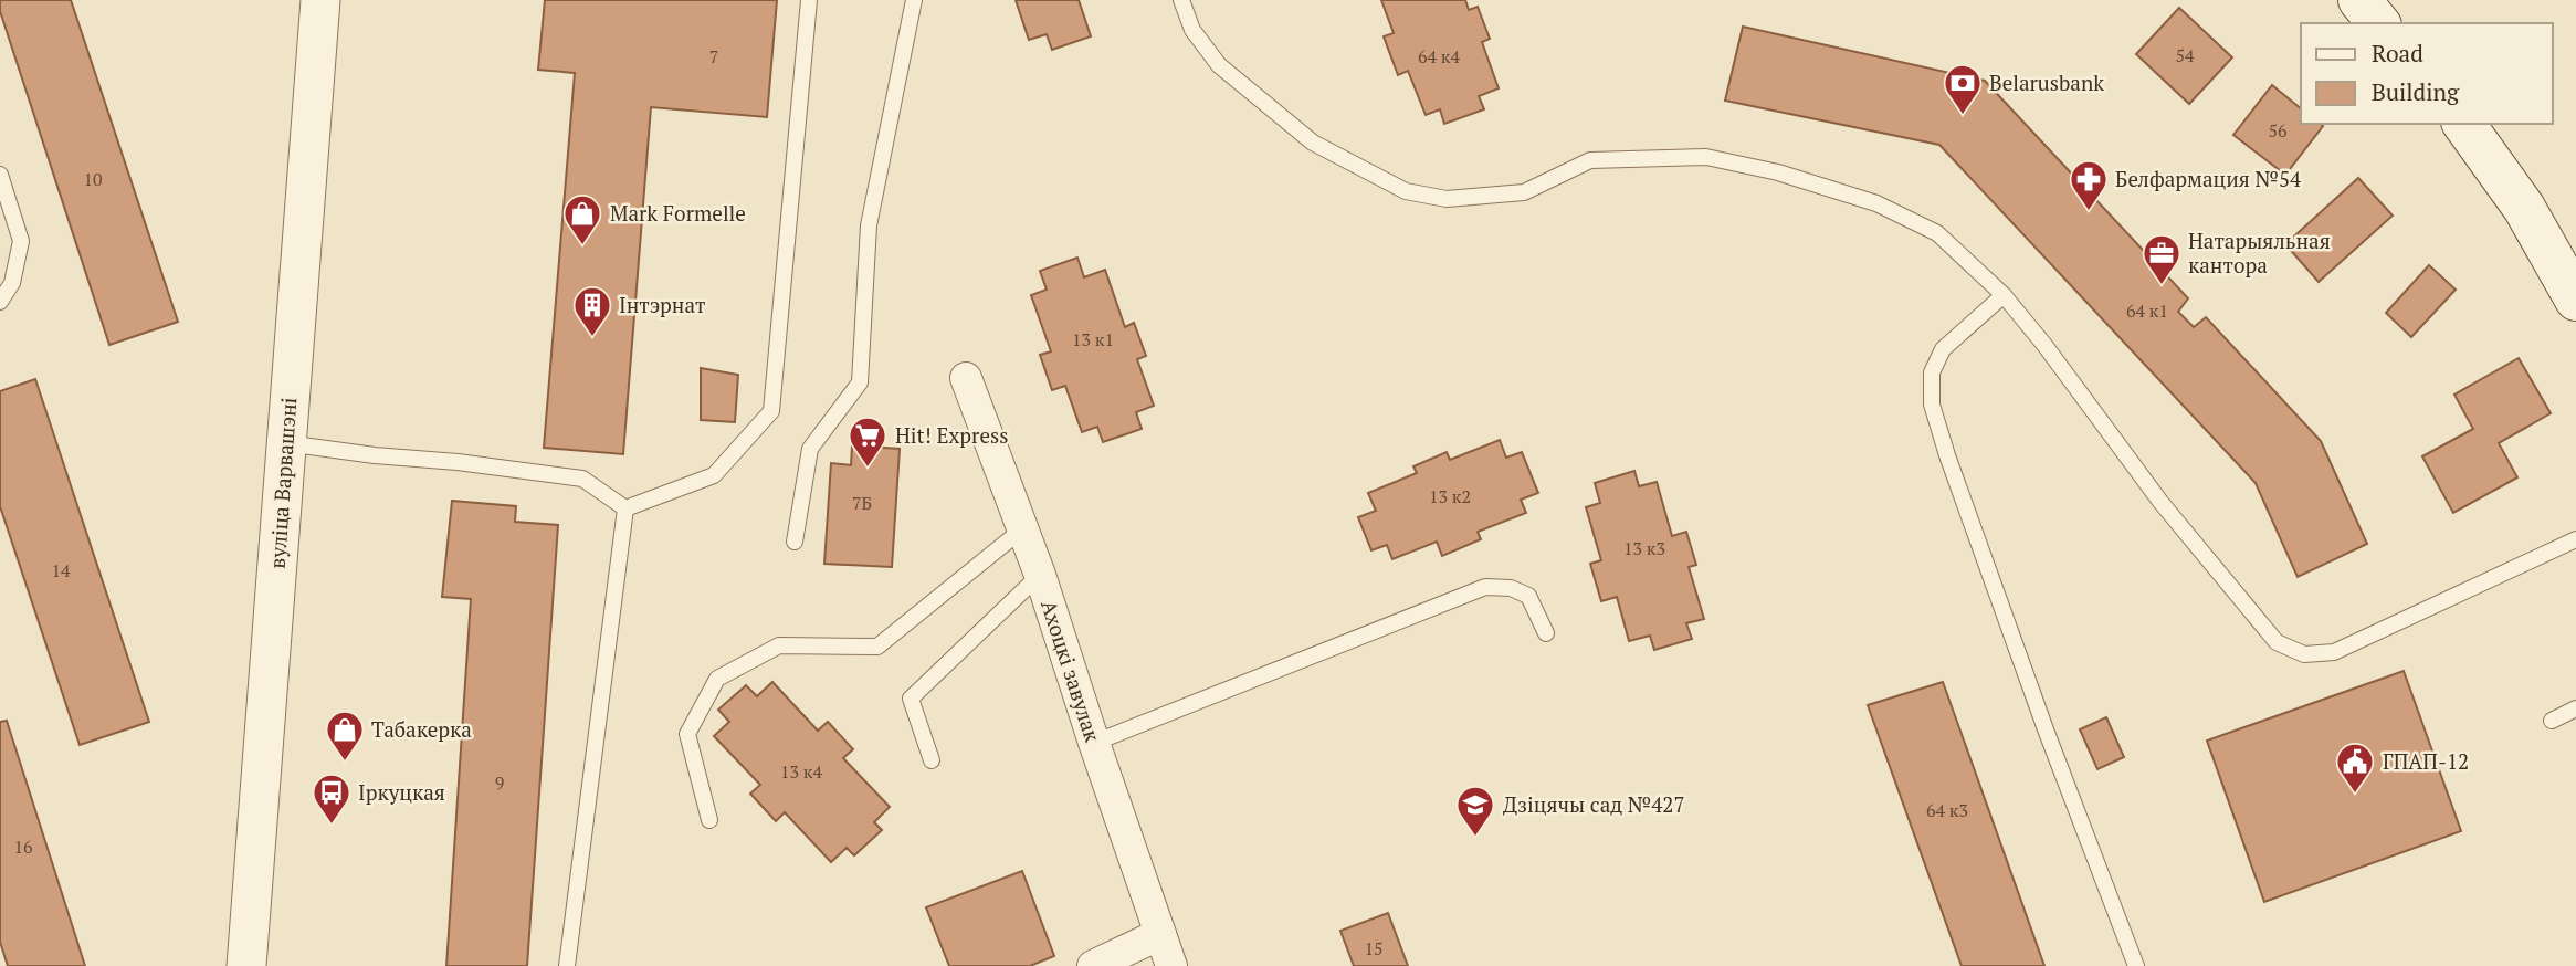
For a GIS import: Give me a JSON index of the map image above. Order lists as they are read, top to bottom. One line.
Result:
{"streets":{"street":["вуліца Варвашэні","Ахоцкі завулак"]},"places":{"bank":["Belarusbank"],"pharmacy":["Белфармация №54"],"shop":["Mark Formelle","Табакерка"],"office":["Натарыяльная кантора"],"building":["Інтэрнат"],"supermarket":["Hit! Express"],"public building":["ГПАП-12"],"bus stop":["Іркуцкая"],"school or university":["Дзіцячы сад №427"]},"house_numbers":["54","7","64 к4","56","10","64 к1","13 к1","13 к2","7Б","13 к3","14","13 к4","9","64 к3","16","15"],"legend":["Road","Building"]}
